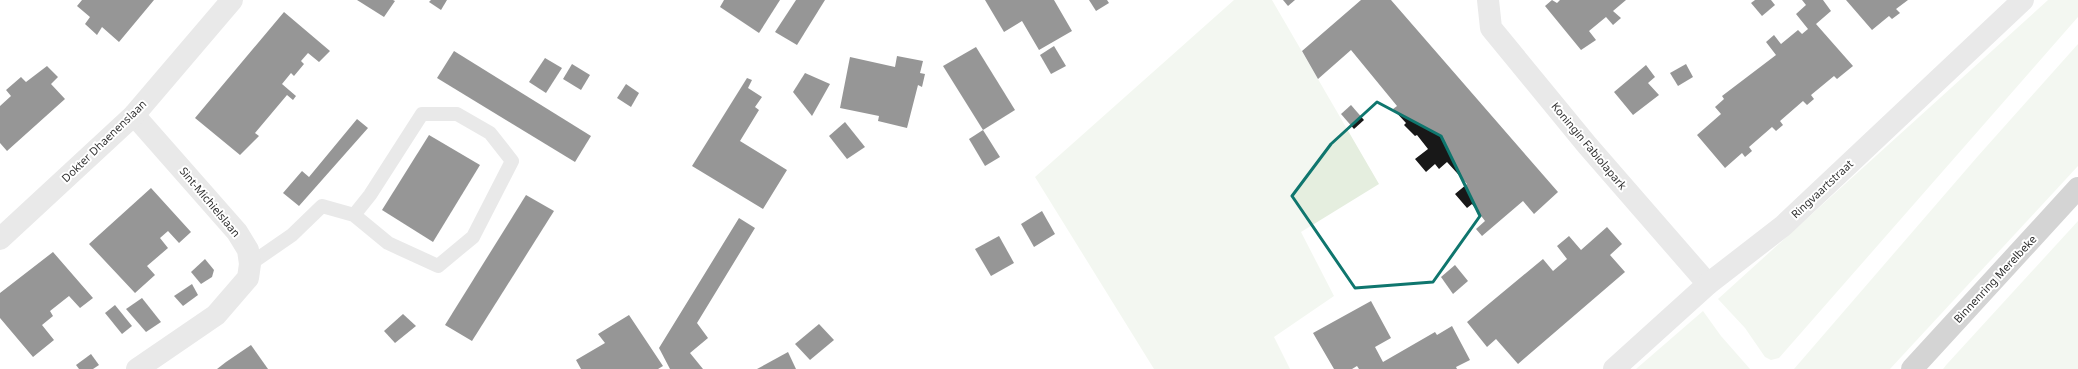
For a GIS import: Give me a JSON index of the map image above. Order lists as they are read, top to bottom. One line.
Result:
{"streets":{"highway":["Binnenring Merelbeke"],"street":["Dokter Dhaenenslaan","Koningin Fabiolapark","Ringvaartstraat","Sint-Michielslaan"]},"crossings":[["Dokter Dhaenenslaan","Sint-Michielslaan"],["Koningin Fabiolapark","Ringvaartstraat"]]}
